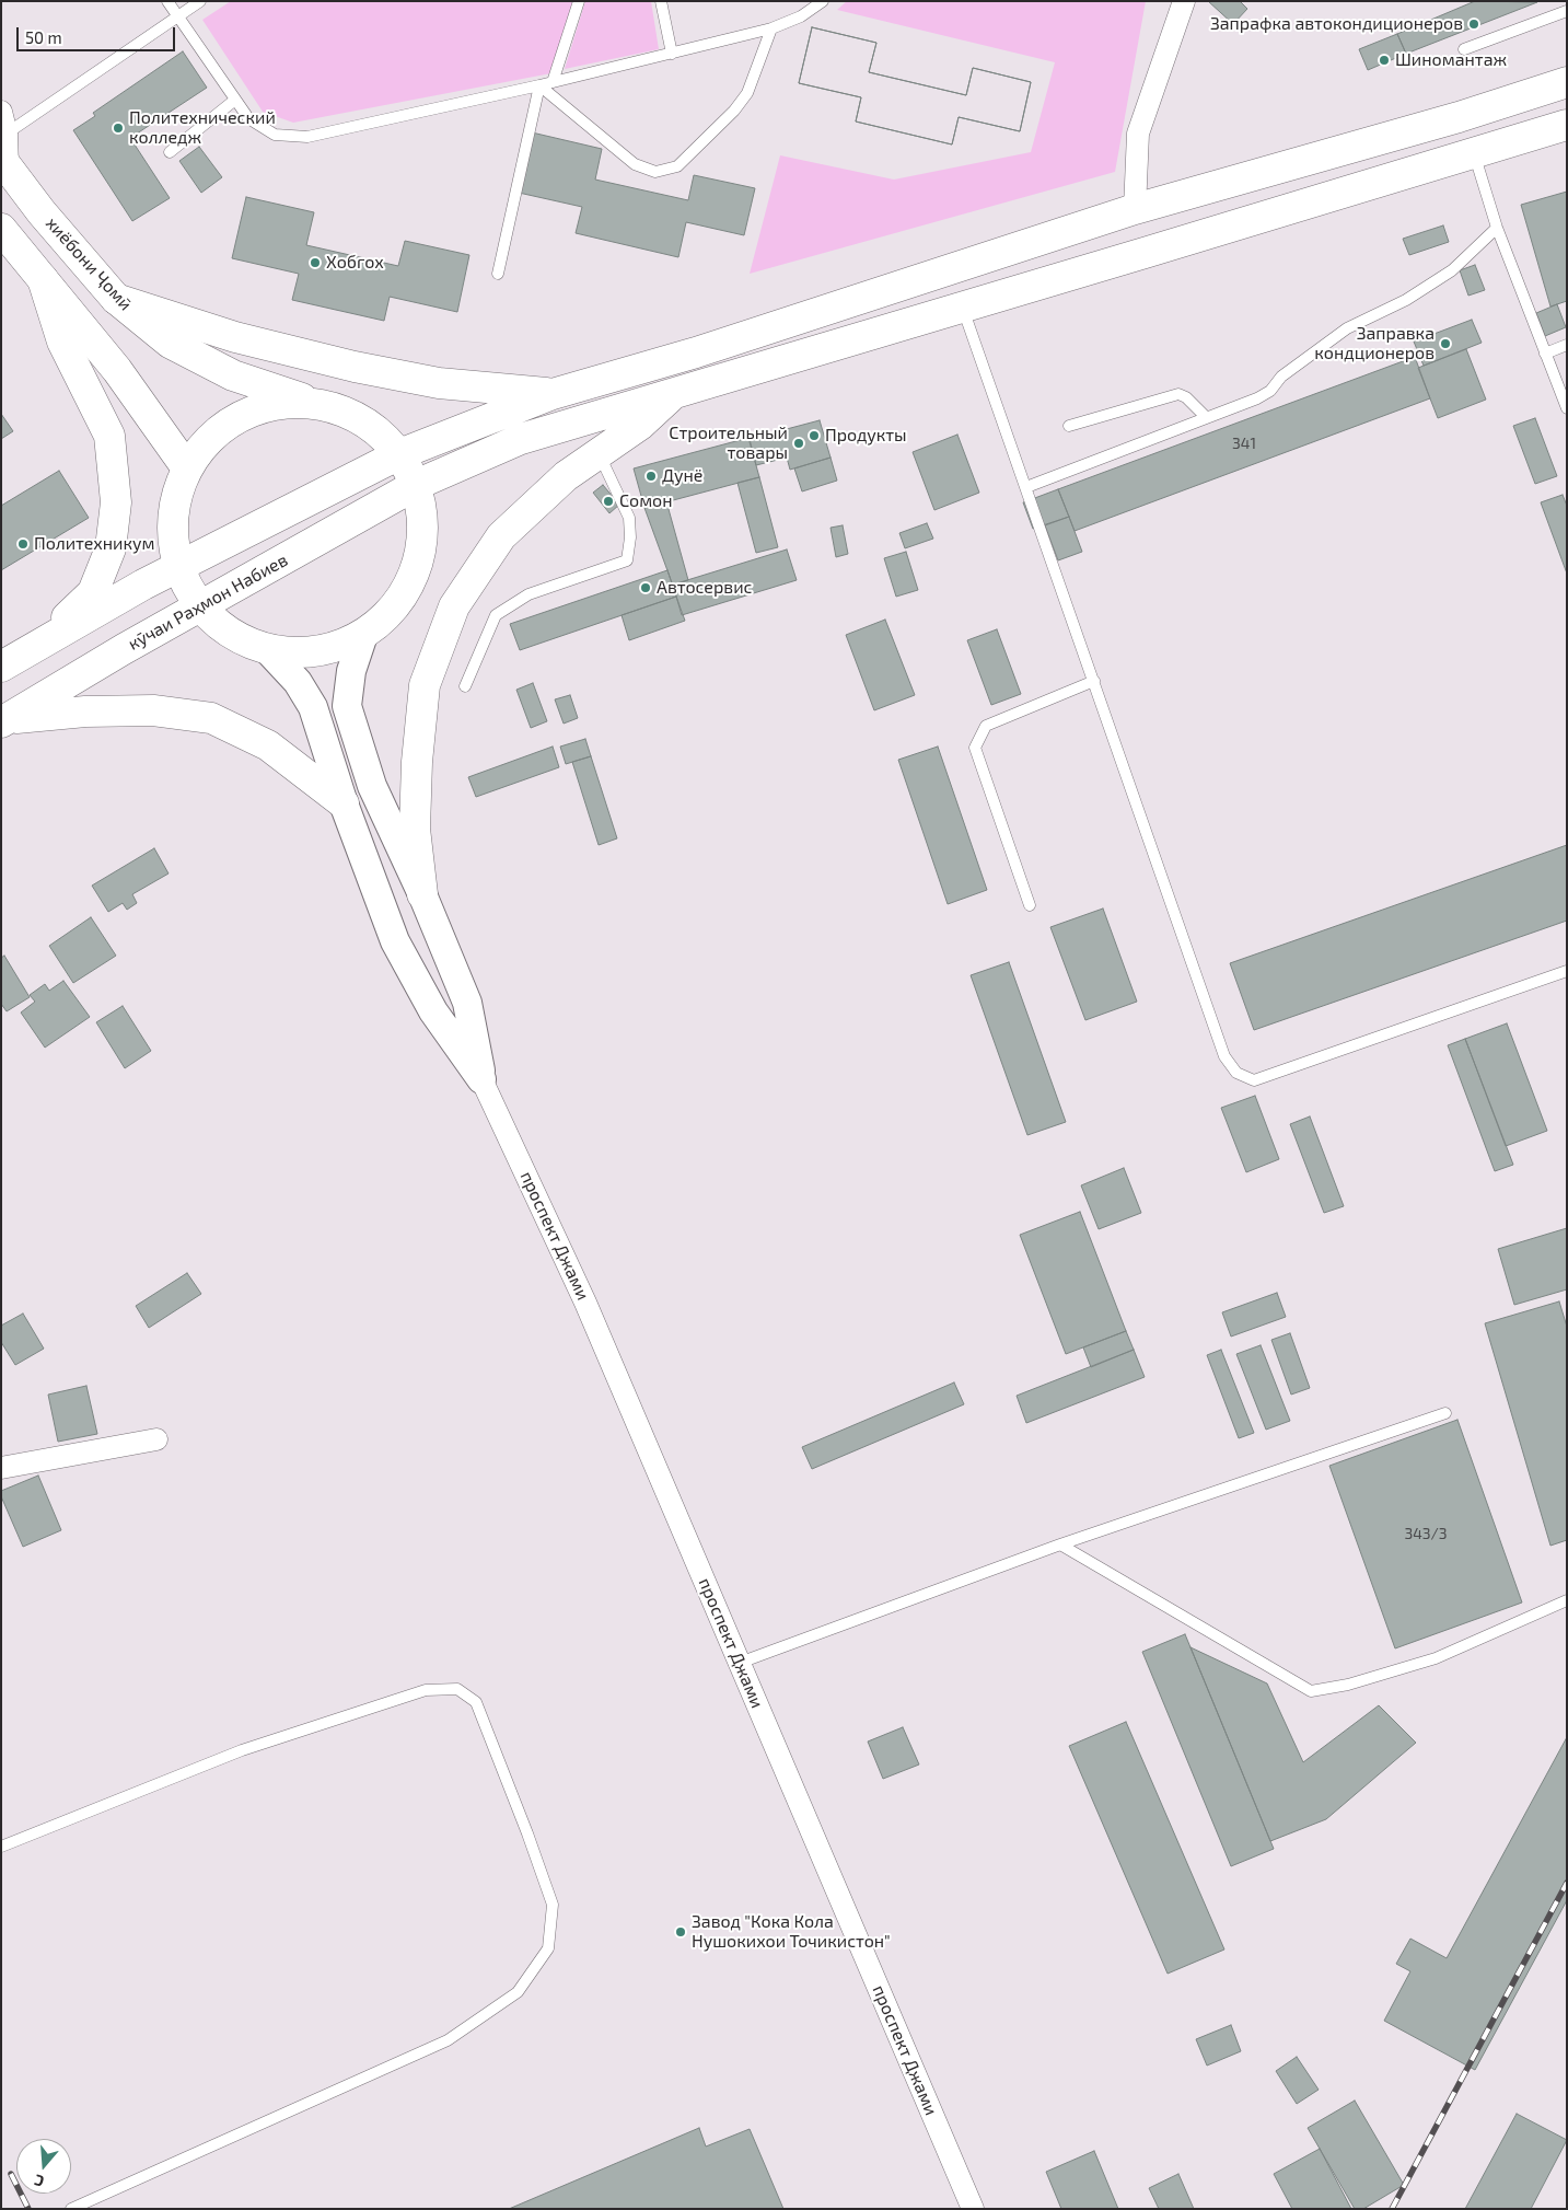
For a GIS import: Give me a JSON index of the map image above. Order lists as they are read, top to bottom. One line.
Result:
{"streets":{"main road":["хиёбони Ҷомӣ","кӯчаи Раҳмон Набиев"],"street":["проспект Джами"]},"places":["Запрафка автокондиционеров","Шиномантаж","Политехнический колледж","Хобгох","Заправка кондционеров","Продукты","Строительный товары","Дунё","Сомон","Политехникум","Автосервис","Завод \"Кока Кола Нушокихои Точикистон\""],"house_numbers":["341","343/3"],"scale_bar":"50 m","north":"bottom"}
